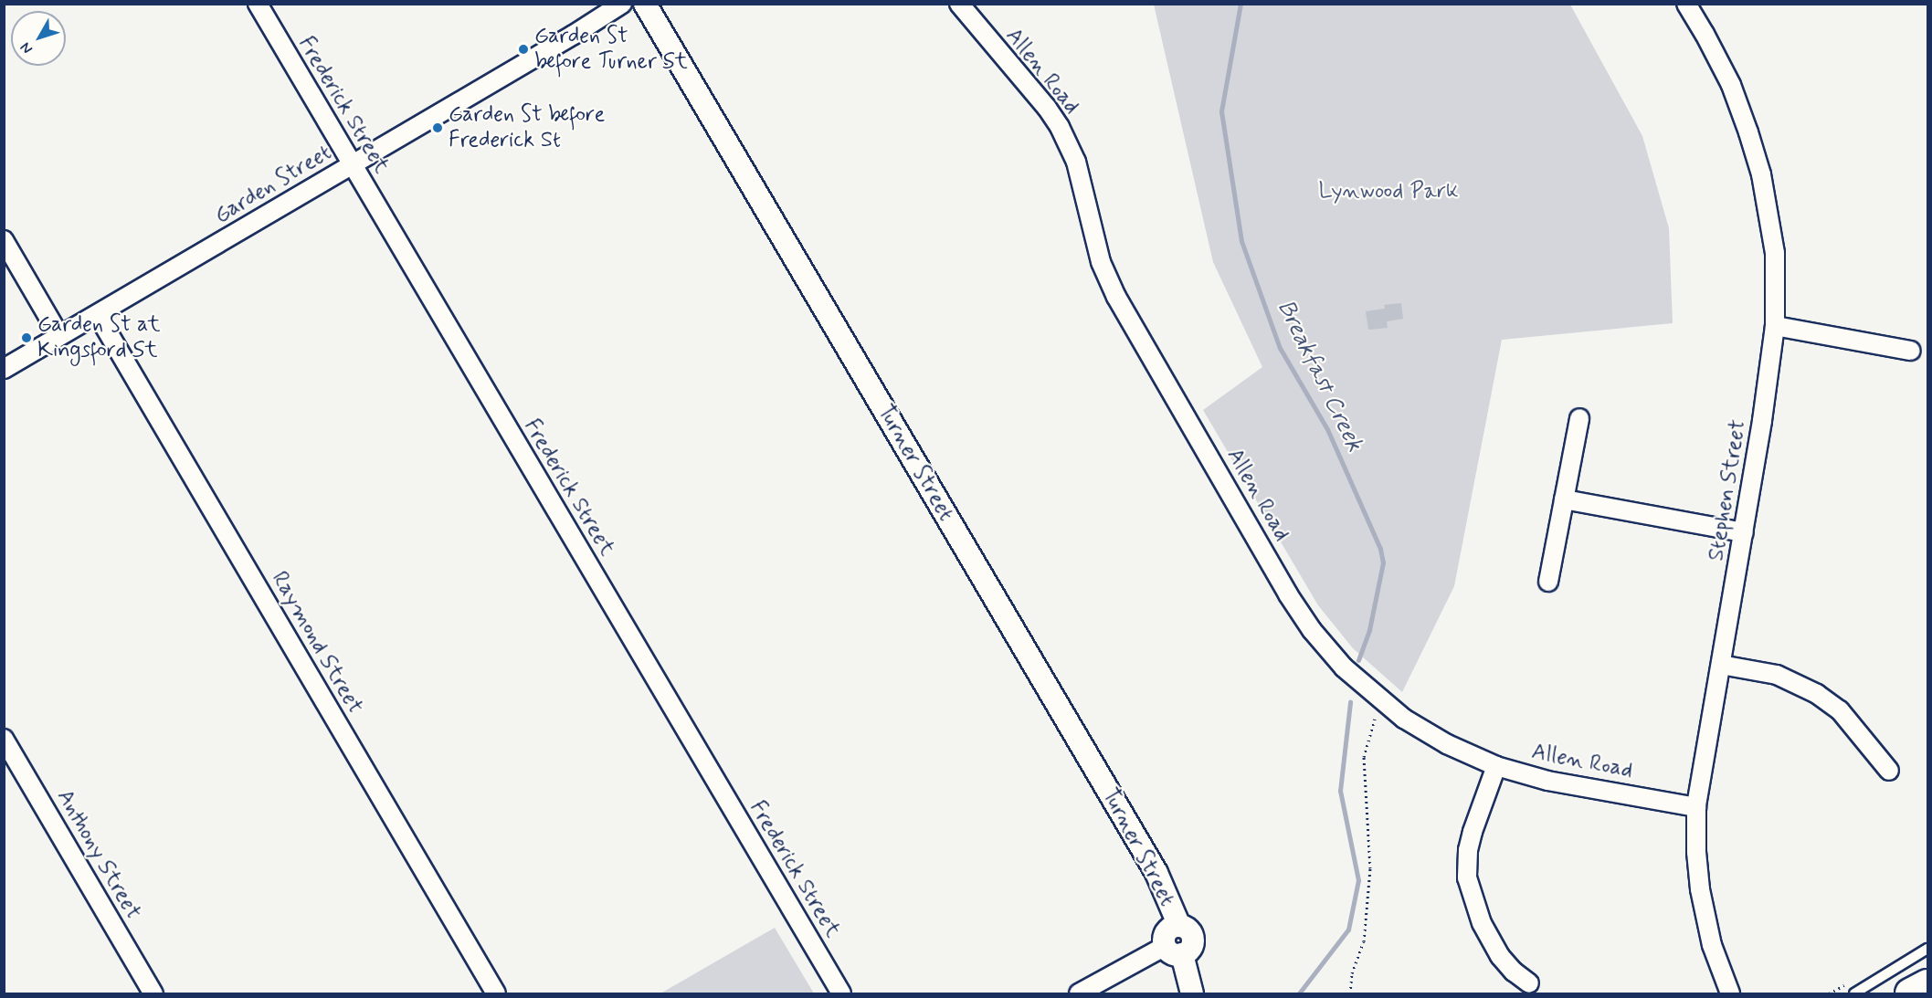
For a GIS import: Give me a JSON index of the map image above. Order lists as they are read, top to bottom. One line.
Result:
{"streets":{"street":["Allen Road","Frederick Street","Garden Street","Turner Street","Stephen Street","Raymond Street","Anthony Street"]},"crossings":[["Allen Road","Stephen Street"],["Frederick Street","Garden Street"],["Garden Street","Raymond Street"]],"water":["Breakfast Creek"],"parks":["Lynwood Park"],"places":["Garden St before Turner St","Garden St before Frederick St","Garden St at Kingsford St"],"north":"bottom left"}
